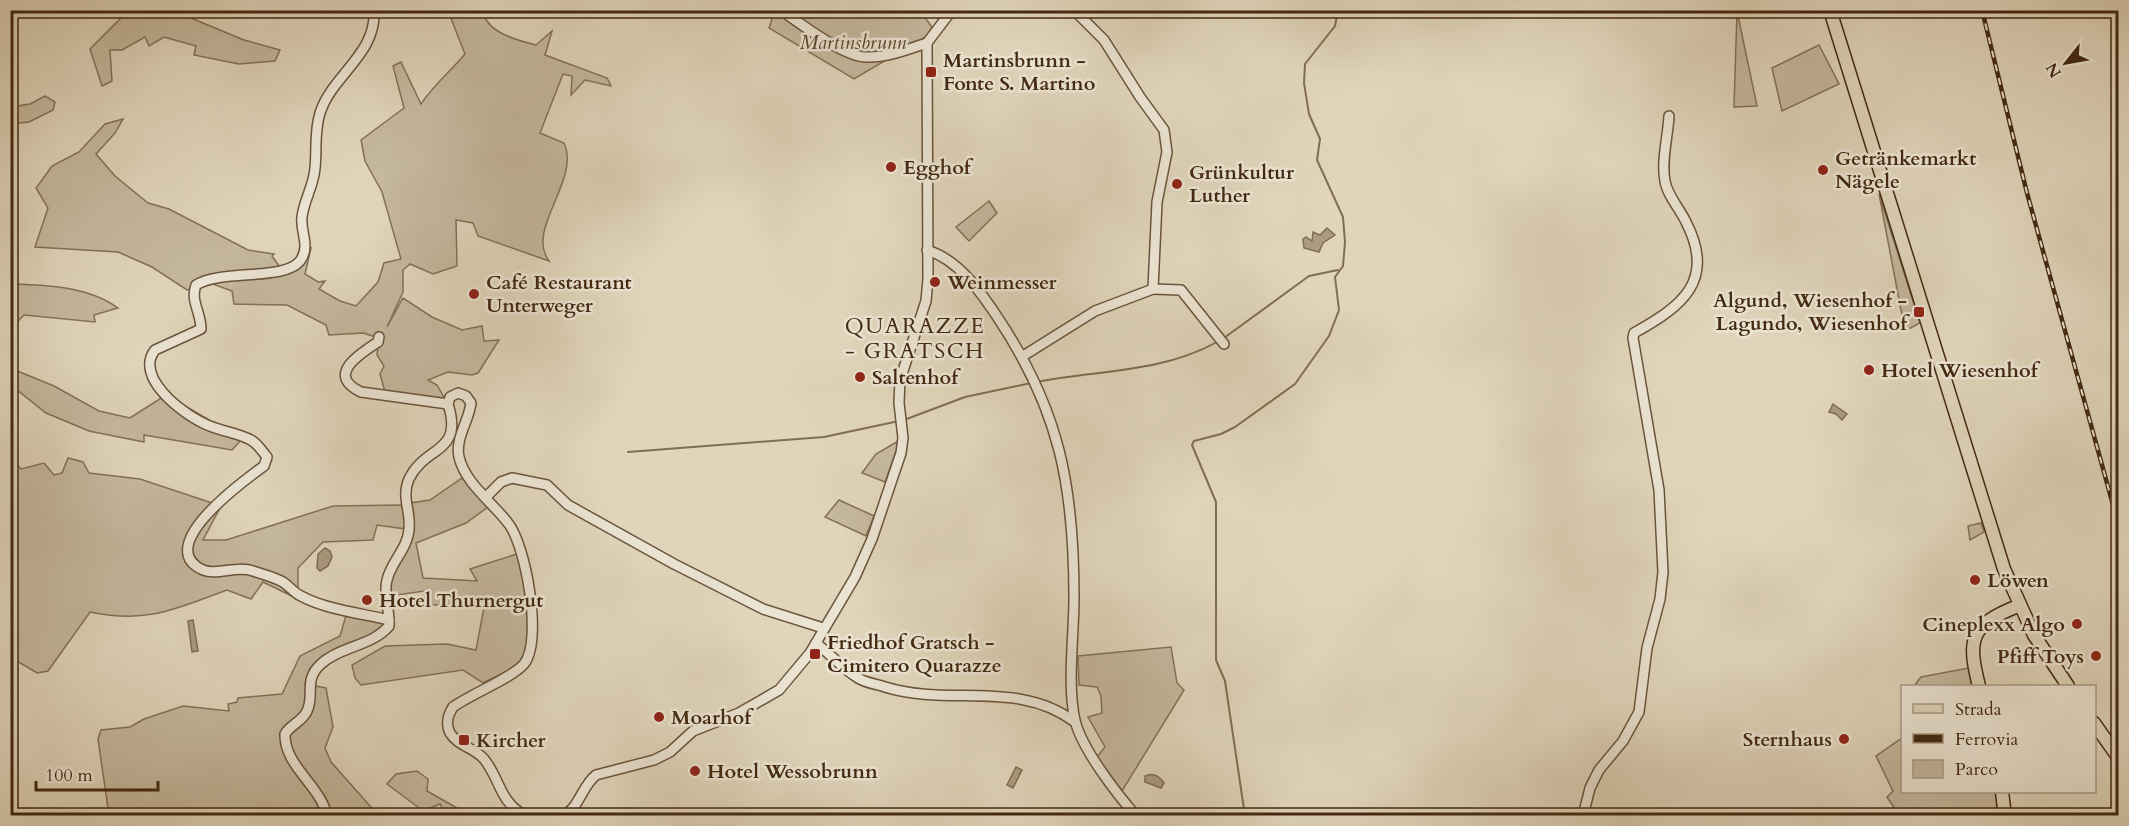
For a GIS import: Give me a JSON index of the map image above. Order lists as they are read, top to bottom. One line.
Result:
{"districts":["QUARAZZE - GRATSCH"],"parks":["Martinsbrunn"],"places":{"transit":["Martinsbrunn - Fonte S. Martino","Algund, Wiesenhof - Lagundo, Wiesenhof","Friedhof Gratsch - Cimitero Quarazze","Kircher"],"other":["Egghof","Getränkemarkt Nägele","Grünkultur Luther","Weinmesser","Café Restaurant Unterweger","Hotel Wiesenhof","Saltenhof","Löwen","Hotel Thurnergut","Cineplexx Algo","Pfiff Toys","Moarhof","Sternhaus","Hotel Wessobrunn"]},"legend":["Strada","Ferrovia","Parco"],"scale_bar":"100 m","north":"bottom left"}
